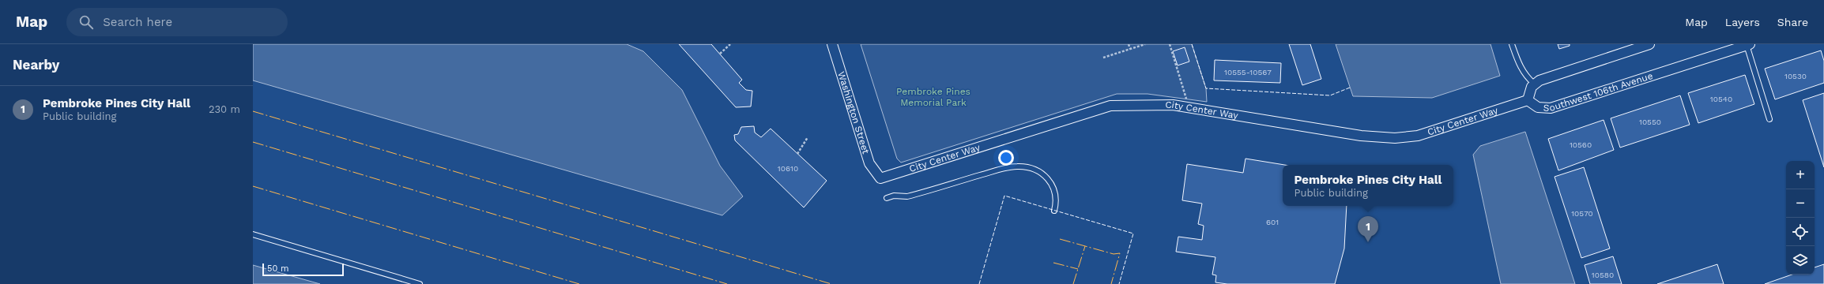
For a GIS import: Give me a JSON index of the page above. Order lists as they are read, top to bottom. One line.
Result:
{"streets":{"street":["Southwest 106th Avenue","City Center Way","Washington Street"]},"crossings":[["Southwest 106th Avenue","City Center Way"],["City Center Way","Washington Street"]],"parks":["Pembroke Pines Memorial Park"],"house_numbers":["10555-10567","10530","10540","10550","10560","10610","10570","601","10580"],"scale_bar":"50 m","page":{"header":"Map","search":"Search here","nav":["Map","Layers","Share"],"heading":"Nearby","list":[{"mark":"1","name":"Pembroke Pines City Hall","note":"Public building","value":"230 m"}],"map_buttons":["+","−"],"popup":["Pembroke Pines City Hall","Public building"],"pins":"1","scale":"50 m"}}
